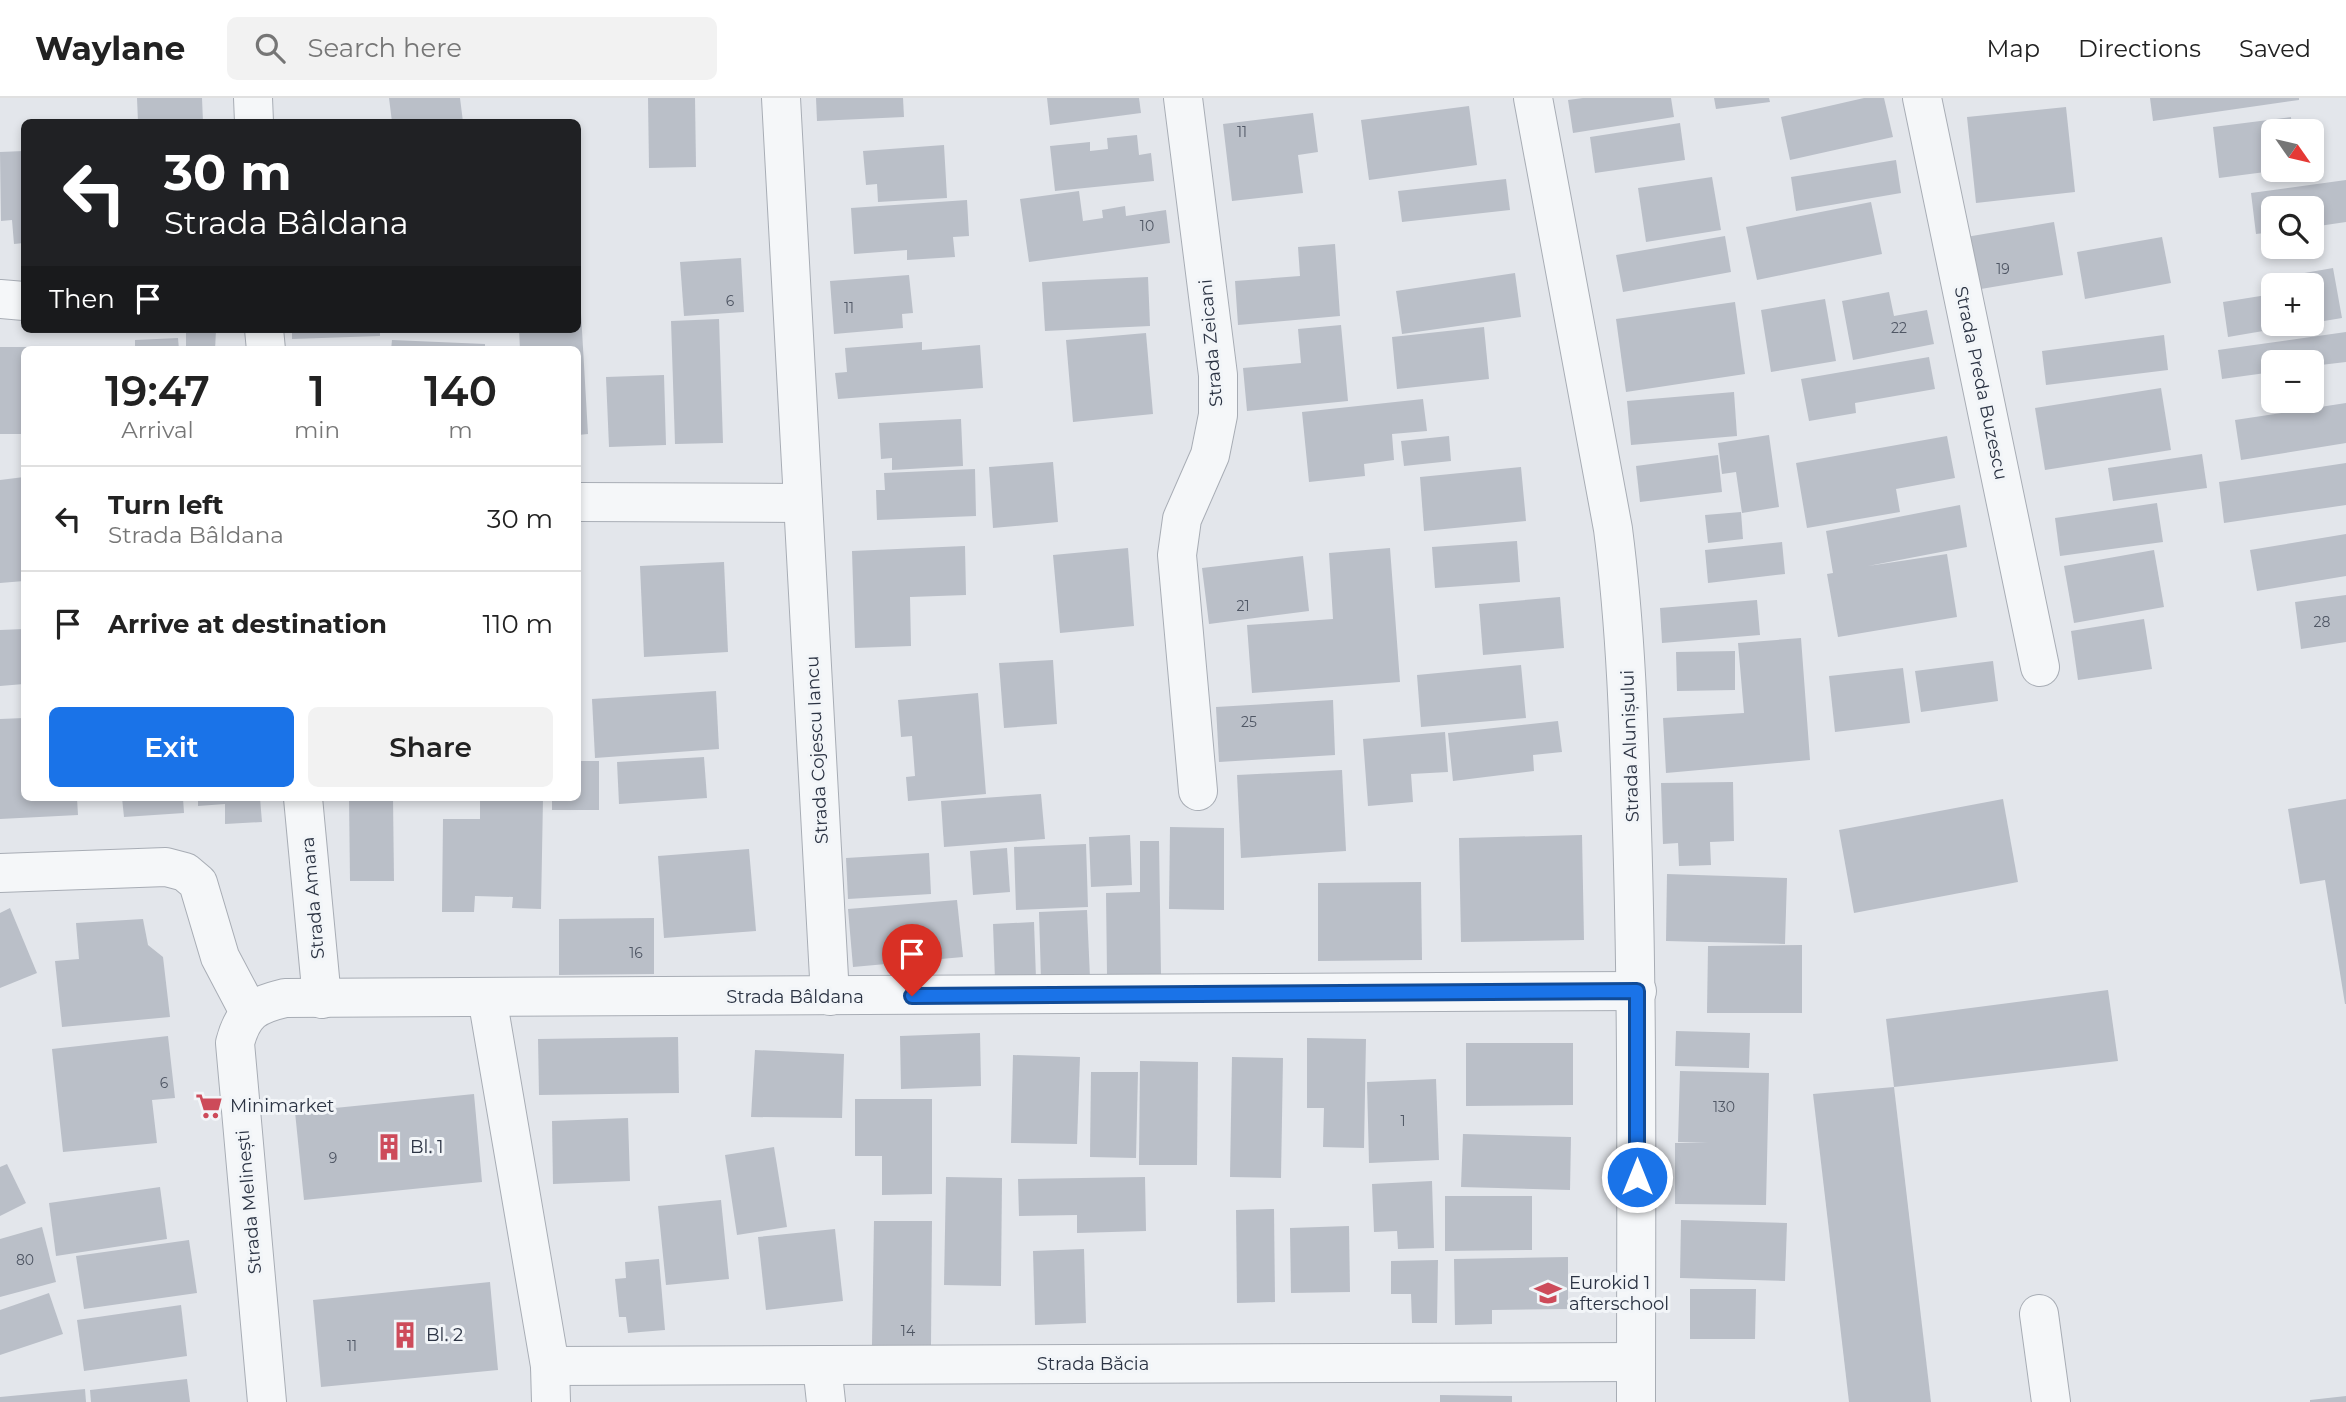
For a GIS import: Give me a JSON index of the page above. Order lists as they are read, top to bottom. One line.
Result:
{"streets":{"street":["Strada Zeicani","Strada Preda Buzescu","Strada Alunișului","Strada Cojescu Iancu","Strada Amara","Strada Bâldana","Strada Melinești","Strada Băcia"]},"crossings":[["Strada Alunișului","Strada Bâldana"],["Strada Alunișului","Strada Băcia"],["Strada Cojescu Iancu","Strada Bâldana"],["Strada Amara","Strada Bâldana"],["Strada Bâldana","Strada Melinești"]],"places":{"supermarket":["Minimarket"],"building":["Bl. 1","Bl. 2"],"school or university":["Eurokid 1 afterschool"]},"house_numbers":["11","10","19","6","11","22","21","28","25","16","6","130","1","9","80","14","11"],"north":"bottom right","page":{"header":"Waylane","search":"Search here","nav":["Map","Directions","Saved"],"map_buttons":["+","−"],"turn":["30 m","Strada Bâldana"],"then":"Then","eta":["19:47","Arrival","1","min","140","m"],"list":[{"name":"Turn left","note":"Strada Bâldana","value":"30 m"},{"name":"Arrive at destination","value":"110 m"}],"buttons":["Exit","Share"]}}
